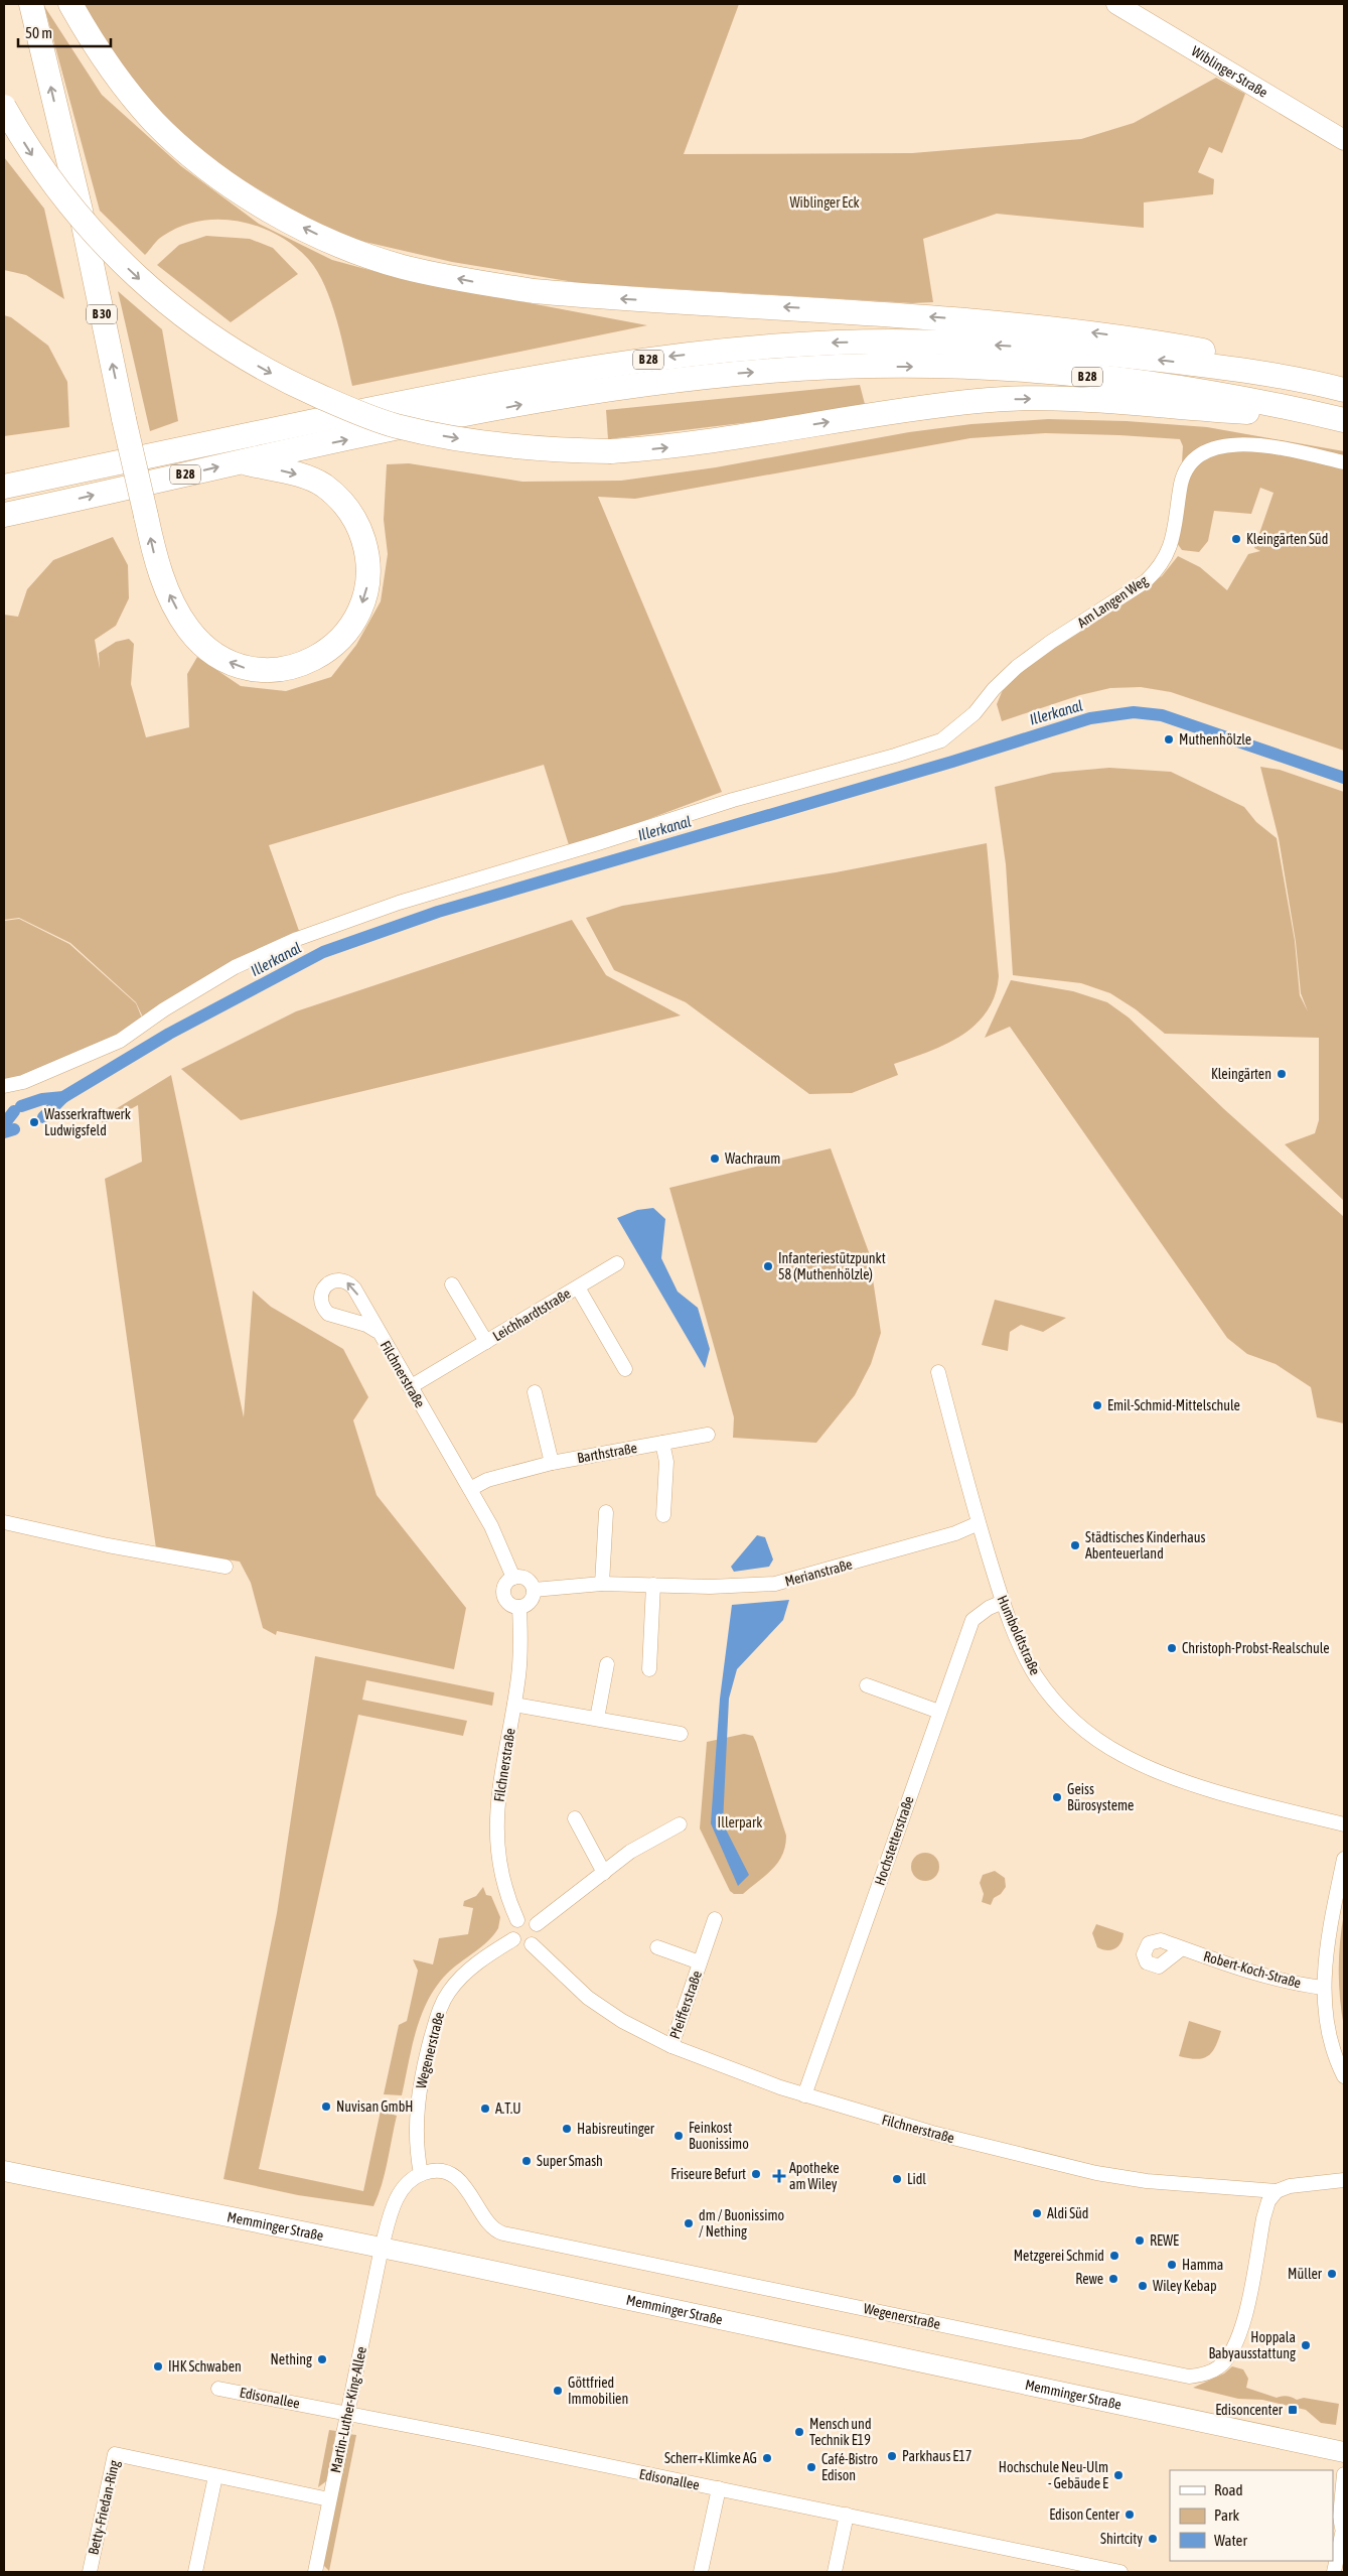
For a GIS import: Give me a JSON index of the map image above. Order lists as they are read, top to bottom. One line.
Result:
{"streets":{"highway":["B 30","B 28"],"main road":["Wiblinger Straße","Memminger Straße"],"street":["Am Langen Weg","Leichhardtstraße","Filchnerstraße","Barthstraße","Merianstraße","Humboldtstraße","Hochstetterstraße","Robert-Koch-Straße","Pfeifferstraße","Wegenerstraße","Edisonallee","Martin-Luther-King-Allee","Betty-Friedan-Ring"]},"crossings":[["B 30","B 28"],["Leichhardtstraße","Filchnerstraße"],["Filchnerstraße","Barthstraße"],["Filchnerstraße","Merianstraße"],["Filchnerstraße","Hochstetterstraße"],["Filchnerstraße","Pfeifferstraße"],["Filchnerstraße","Wegenerstraße"],["Merianstraße","Humboldtstraße"],["Humboldtstraße","Hochstetterstraße"],["Memminger Straße","Martin-Luther-King-Allee"],["Edisonallee","Martin-Luther-King-Allee"],["Martin-Luther-King-Allee","Betty-Friedan-Ring"]],"water":["Illerkanal"],"parks":["Wiblinger Eck","Illerpark"],"places":{"other":["Kleingärten Süd","Muthenhölzle","Kleingärten","Wasserkraftwerk Ludwigsfeld","Wachraum","Infanteriestützpunkt 58 (Muthenhölzle)","Emil-Schmid-Mittelschule","Städtisches Kinderhaus Abenteuerland","Christoph-Probst-Realschule","Geiss Bürosysteme","Nuvisan GmbH","A.T.U","Habisreutinger","Feinkost Buonissimo","Super Smash","Friseure Befurt","Lidl","Aldi Süd","dm / Buonissimo / Nething","REWE","Metzgerei Schmid","Hamma","Müller","Rewe","Wiley Kebap","Hoppala Babyausstattung","Nething","IHK Schwaben","Göttfried Immobilien","Mensch und Technik E19","Parkhaus E17","Scherr+Klimke AG","Café-Bistro Edison","Hochschule Neu-Ulm - Gebäude E","Edison Center","Shirtcity"],"health":["Apotheke am Wiley"],"transit":["Edisoncenter"]},"legend":["Road","Park","Water"],"scale_bar":"50 m"}
